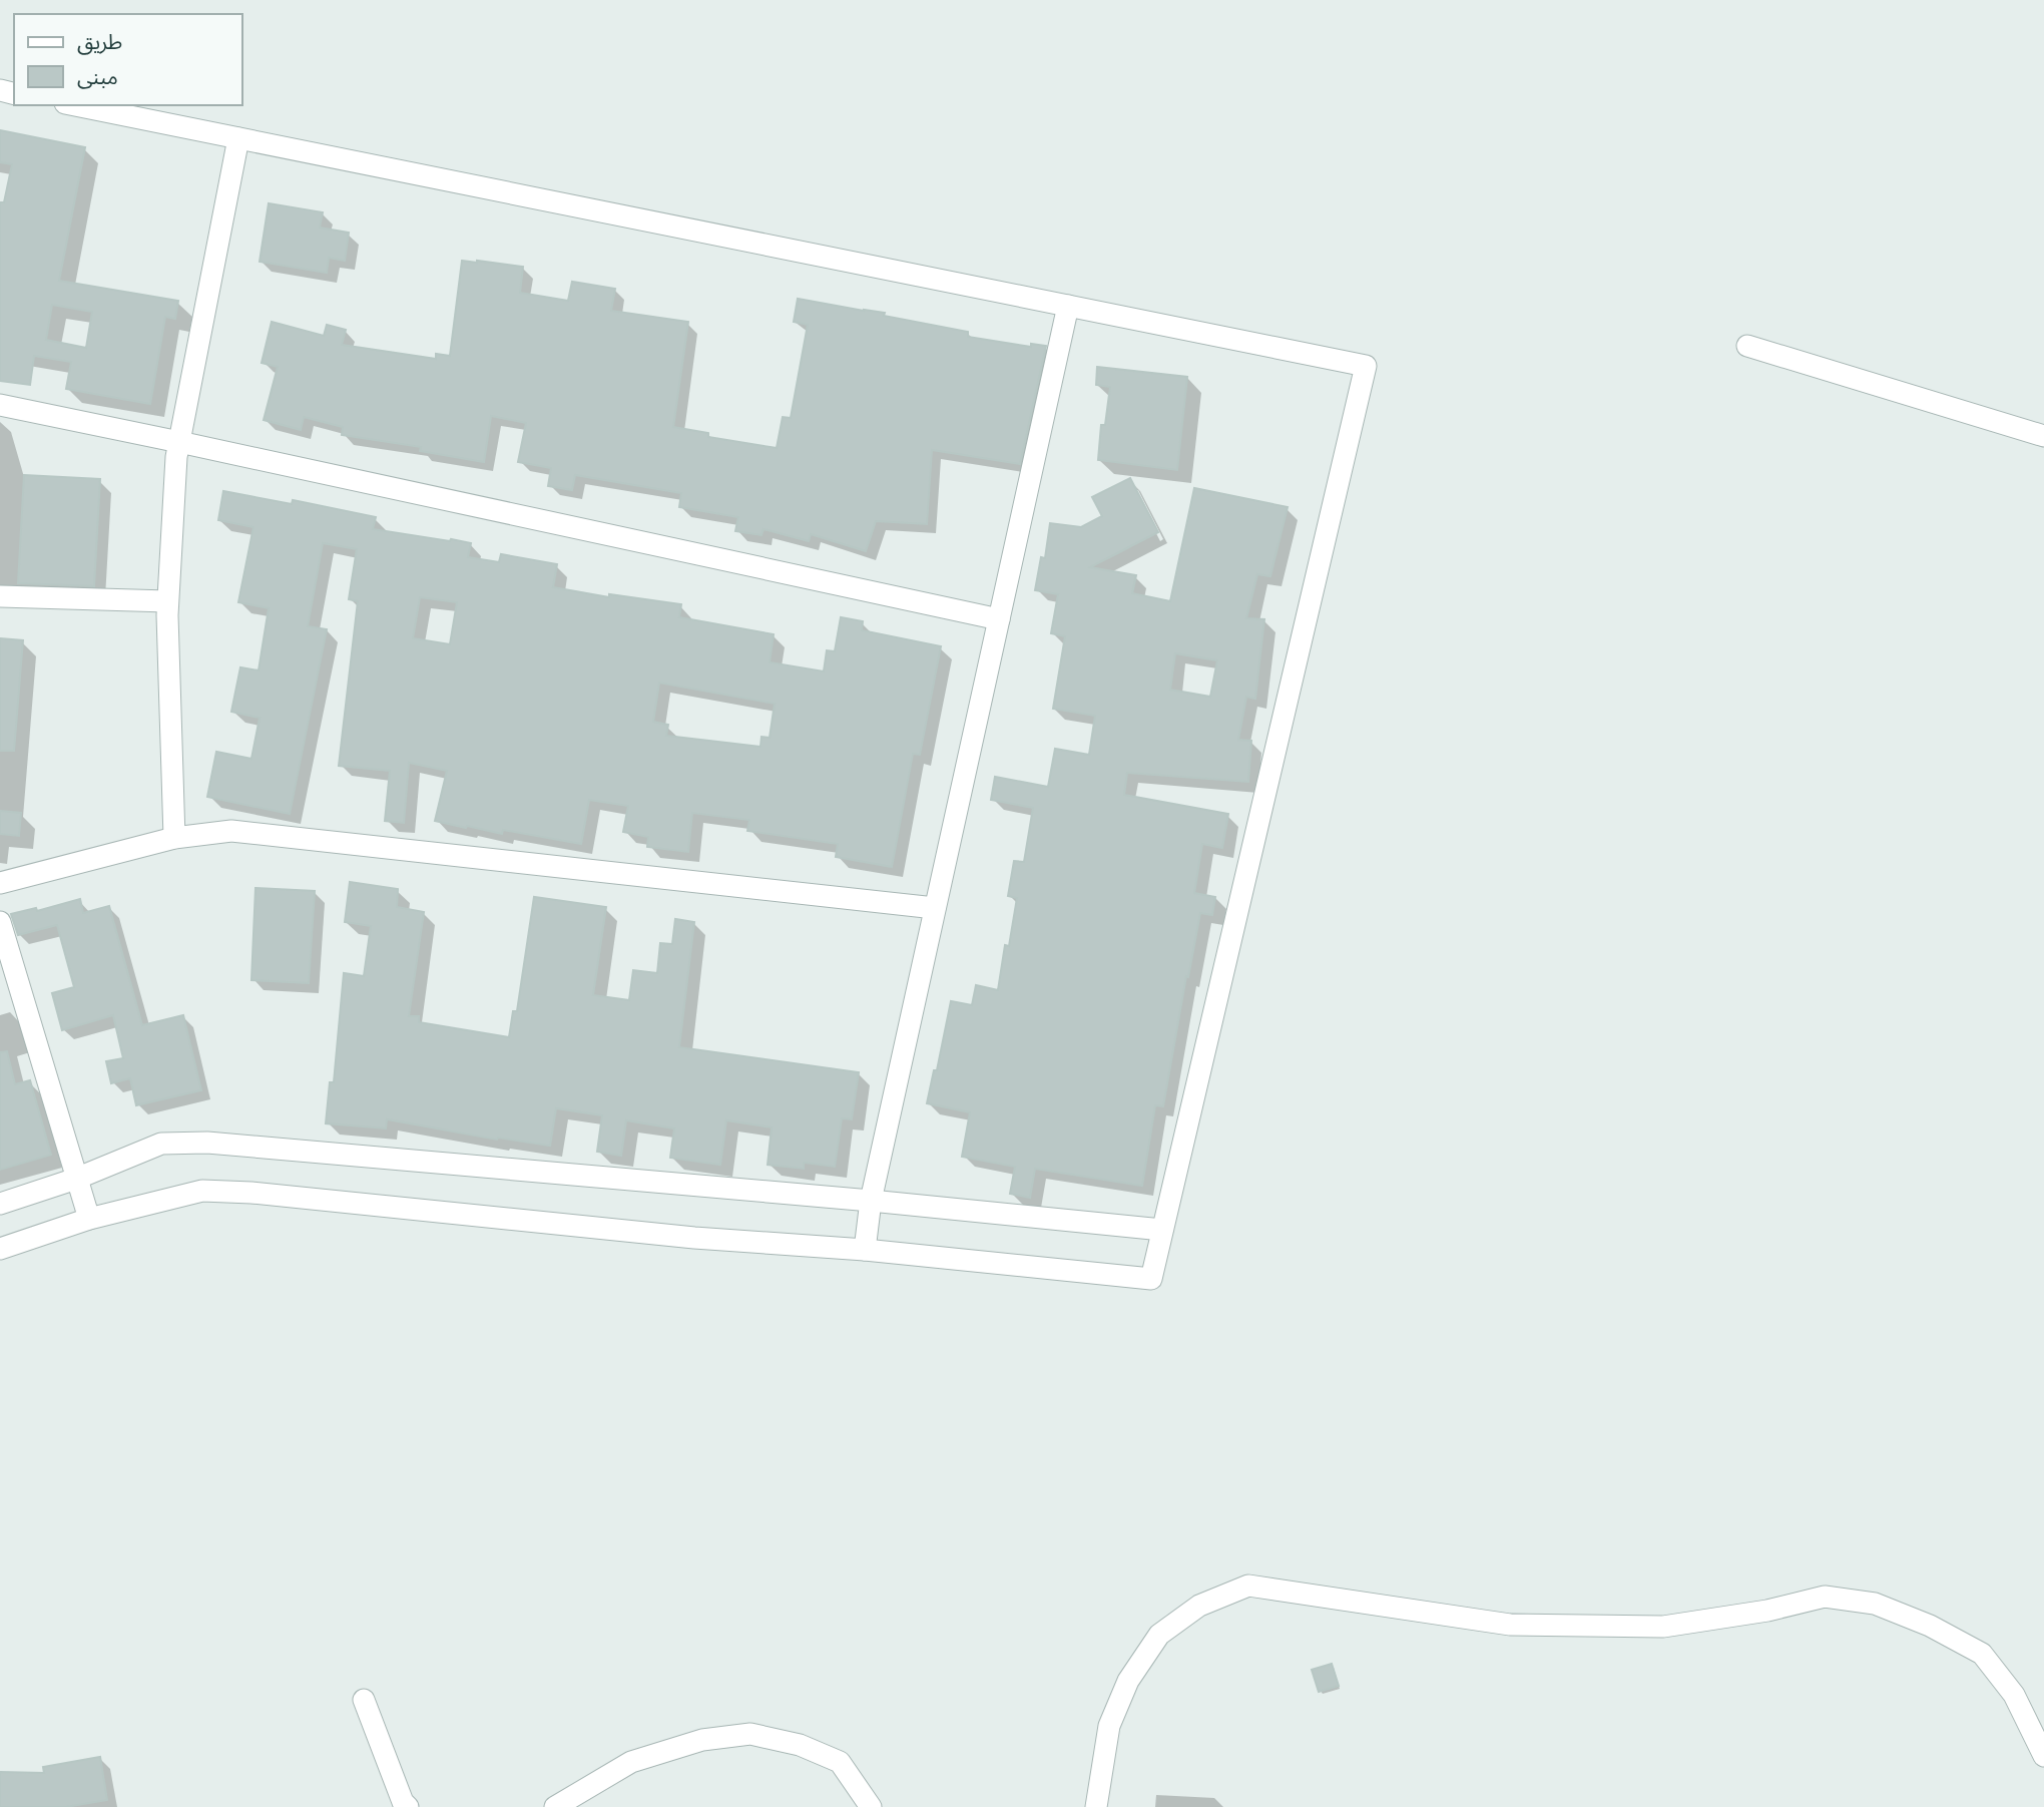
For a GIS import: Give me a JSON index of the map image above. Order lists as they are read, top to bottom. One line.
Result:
{"legend":["طريق","مبنى"]}
